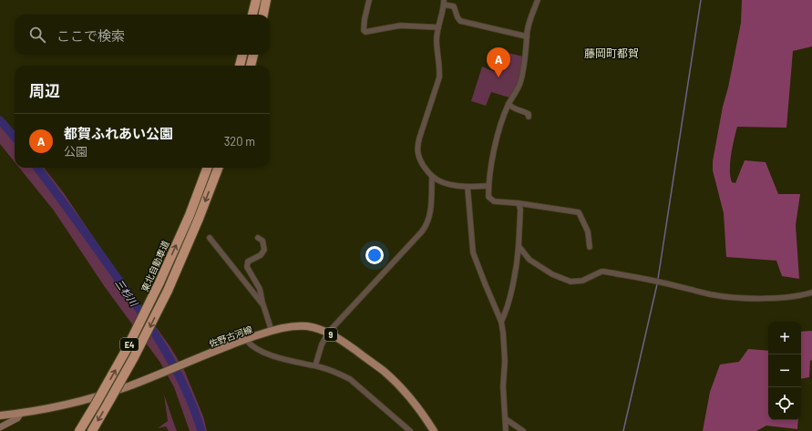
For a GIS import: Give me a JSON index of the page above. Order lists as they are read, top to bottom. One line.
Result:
{"streets":{"highway":["東北自動車道","E4"],"main road":["9","佐野古河線"]},"districts":["藤岡町都賀"],"water":["三杉川"],"page":{"search":"ここで検索","pins":"A","heading":"周辺","list":[{"mark":"A","name":"都賀ふれあい公園","note":"公園","value":"320 m"}],"map_buttons":["+","−"]}}
